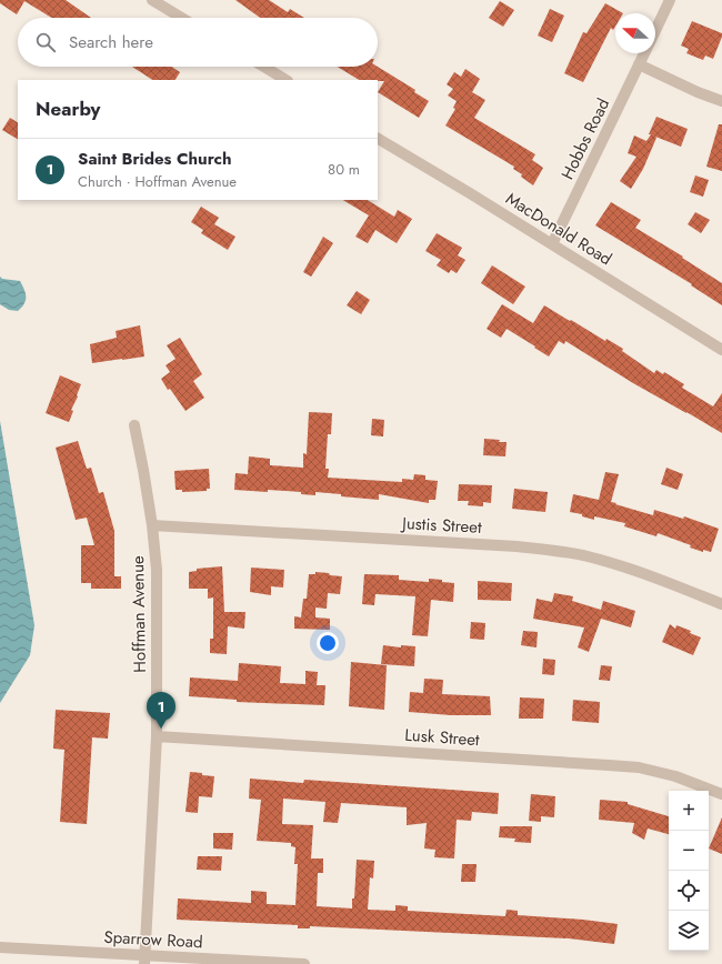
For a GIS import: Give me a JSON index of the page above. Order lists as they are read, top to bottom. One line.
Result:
{"streets":{"street":["Hobbs Road","MacDonald Road","Justis Street","Hoffman Avenue","Lusk Street","Sparrow Road"]},"crossings":[["Hobbs Road","MacDonald Road"],["Justis Street","Hoffman Avenue"],["Hoffman Avenue","Lusk Street"],["Hoffman Avenue","Sparrow Road"]],"north":"left","page":{"search":"Search here","heading":"Nearby","list":[{"mark":"1","name":"Saint Brides Church","note":"Church · Hoffman Avenue","value":"80 m"}],"pins":"1","map_buttons":["+","−"]}}
